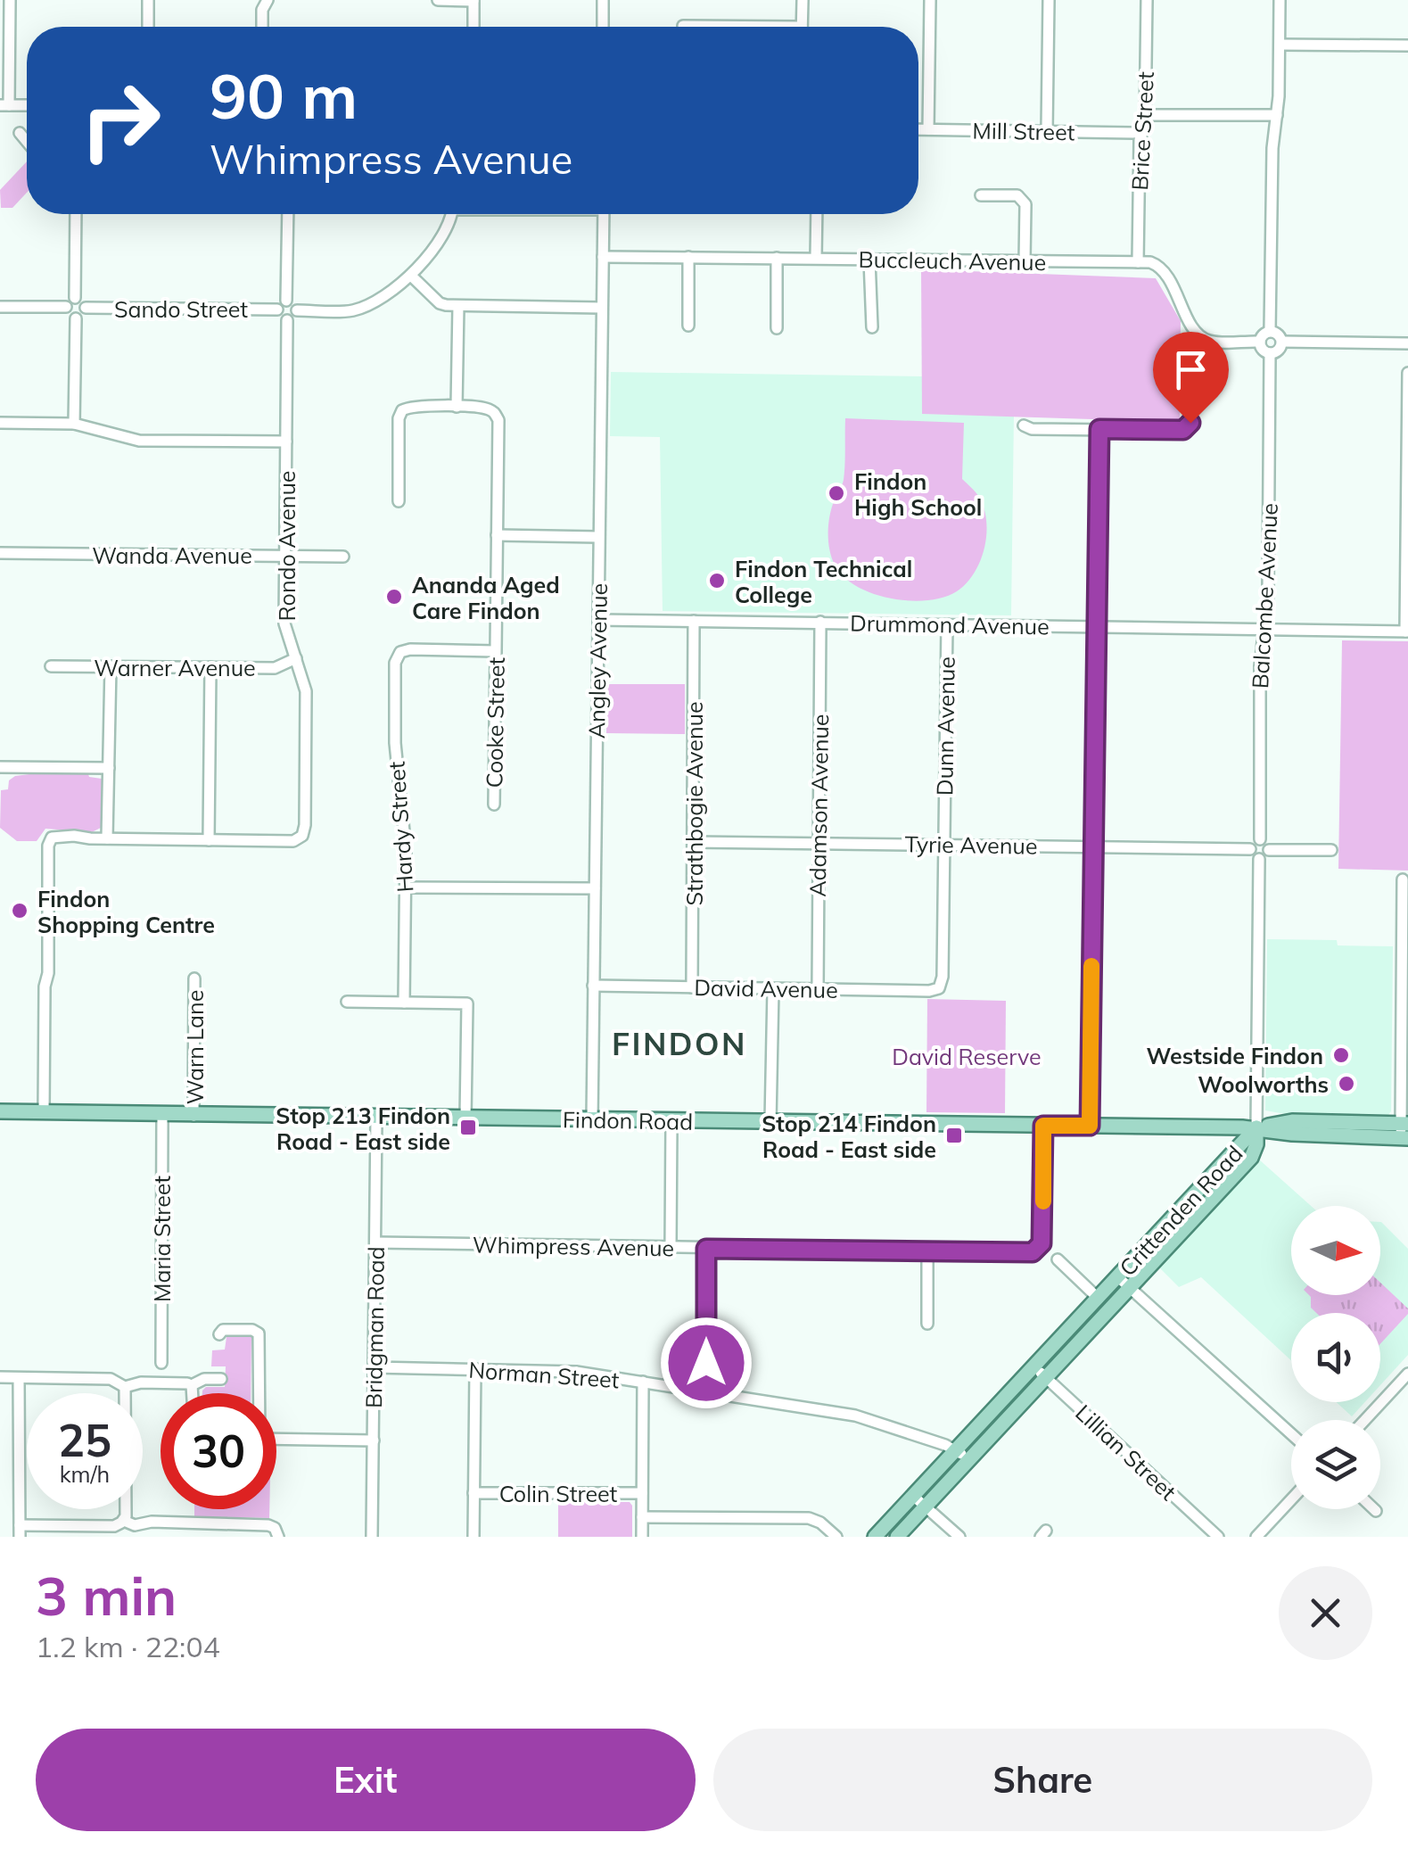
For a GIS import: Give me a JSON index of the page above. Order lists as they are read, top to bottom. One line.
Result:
{"streets":{"main road":["Findon Road","Crittenden Road"],"street":["Mill Street","Brice Street","Buccleuch Avenue","Sando Street","Rondo Avenue","Wanda Avenue","Balcombe Avenue","Drummond Avenue","Angley Avenue","Warner Avenue","Cooke Street","Dunn Avenue","Strathbogie Avenue","Adamson Avenue","Hardy Street","Tyrie Avenue","David Avenue","Warn Lane","Maria Street","Whimpress Avenue","Bridgman Road","Norman Street","Lillian Street","Colin Street"]},"crossings":[["Mill Street","Brice Street"],["Brice Street","Buccleuch Avenue"],["Buccleuch Avenue","Angley Avenue"],["Sando Street","Rondo Avenue"],["Rondo Avenue","Wanda Avenue"],["Rondo Avenue","Warner Avenue"],["Rondo Avenue","Findon Road"],["Balcombe Avenue","Drummond Avenue"],["Balcombe Avenue","Tyrie Avenue"],["Drummond Avenue","Angley Avenue"],["Drummond Avenue","Dunn Avenue"],["Drummond Avenue","Strathbogie Avenue"],["Drummond Avenue","Adamson Avenue"],["Angley Avenue","David Avenue"],["Angley Avenue","Findon Road"],["Cooke Street","Hardy Street"],["Dunn Avenue","Tyrie Avenue"],["Dunn Avenue","David Avenue"],["Strathbogie Avenue","Tyrie Avenue"],["Strathbogie Avenue","David Avenue"],["Adamson Avenue","Tyrie Avenue"],["Adamson Avenue","David Avenue"],["Warn Lane","Findon Road"],["Findon Road","Crittenden Road"],["Findon Road","Maria Street"],["Findon Road","Whimpress Avenue"],["Findon Road","Bridgman Road"],["Crittenden Road","Norman Street"],["Crittenden Road","Lillian Street"],["Whimpress Avenue","Bridgman Road"],["Bridgman Road","Norman Street"]],"districts":["FINDON"],"parks":["David Reserve"],"places":{"other":["Findon High School","Findon Technical College","Ananda Aged Care Findon","Findon Shopping Centre","Westside Findon","Woolworths"],"transit":["Stop 213 Findon Road - East side","Stop 214 Findon Road - East side"]},"north":"right","page":{"turn":["90 m","Whimpress Avenue"],"speed":"25 km/h","limit":"30","heading":["3 min","1.2 km · 22:04"],"buttons":["Exit","Share"]}}
